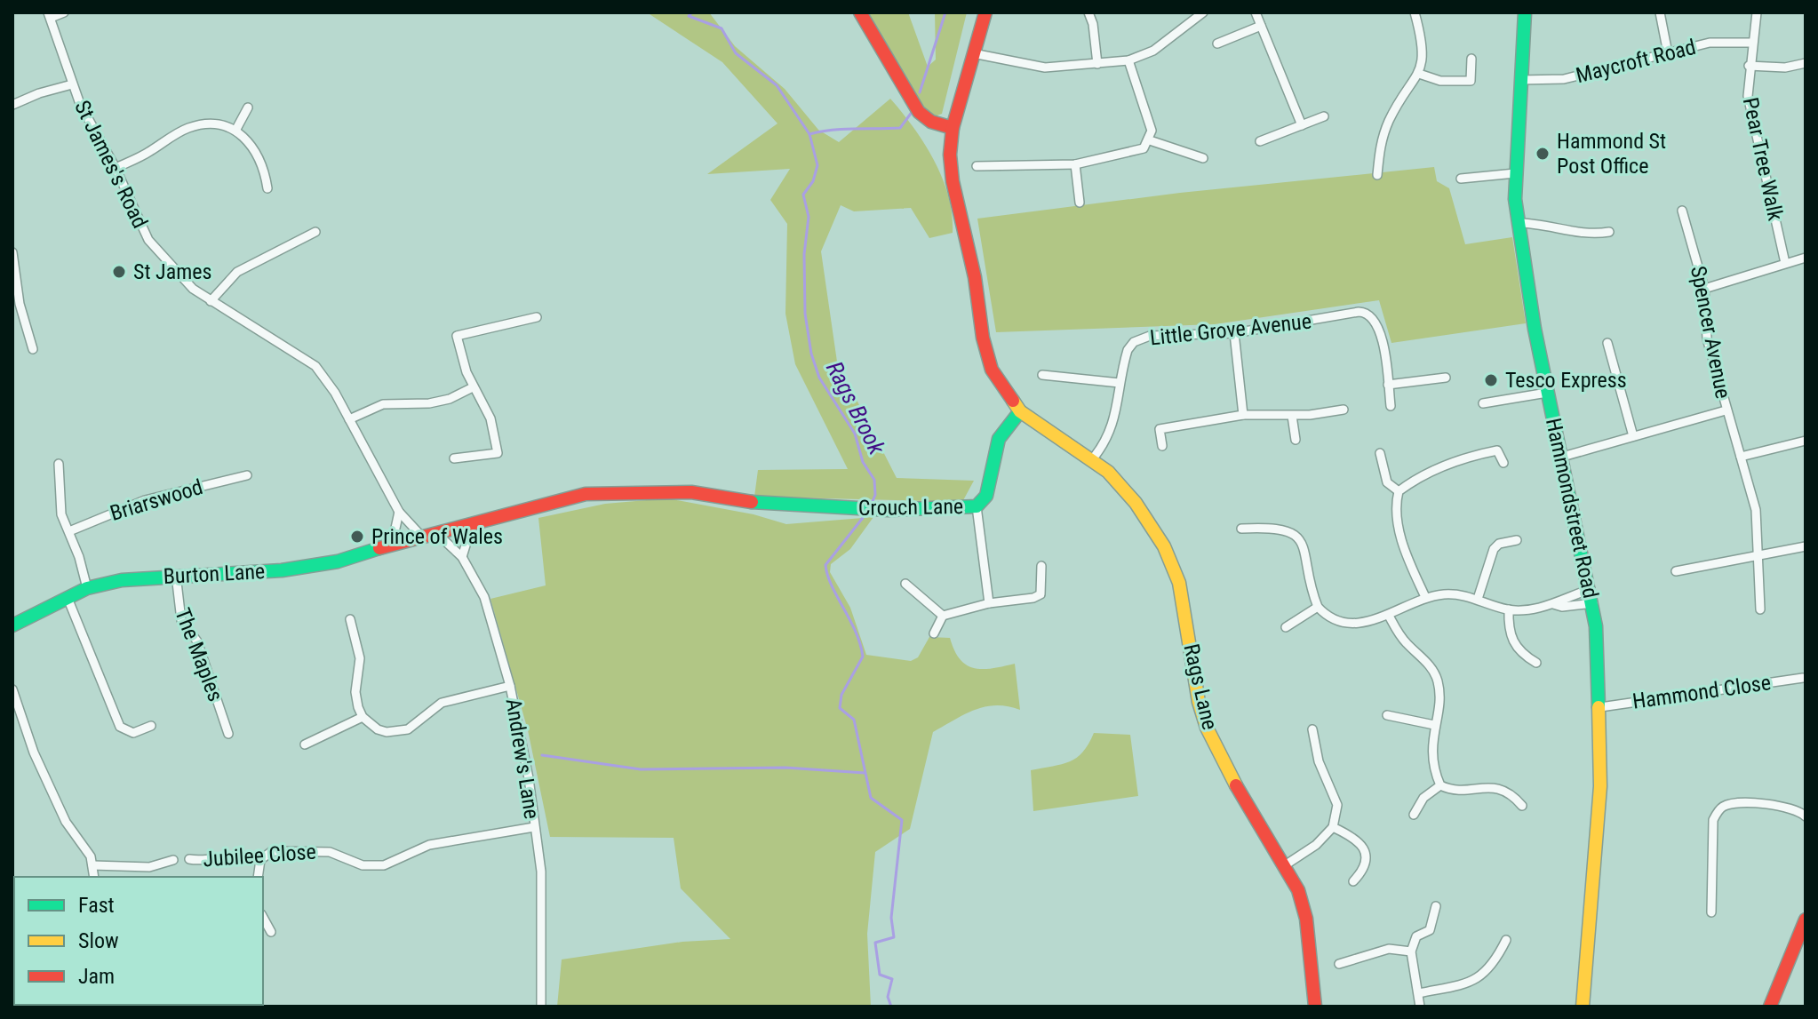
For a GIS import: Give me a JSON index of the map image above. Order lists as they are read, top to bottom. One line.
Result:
{"streets":{"street":["Maycroft Road","Pear Tree Walk","St James's Road","Little Grove Avenue","Spencer Avenue","Briarswood","Crouch Lane","Hammondstreet Road","Burton Lane","The Maples","Rags Lane","Hammond Close","Andrew's Lane","Jubilee Close"]},"crossings":[["Maycroft Road","Pear Tree Walk"],["Maycroft Road","Hammondstreet Road"],["St James's Road","Crouch Lane"],["St James's Road","Burton Lane"],["Little Grove Avenue","Rags Lane"],["Crouch Lane","Burton Lane"],["Crouch Lane","Rags Lane"],["Crouch Lane","Andrew's Lane"],["Hammondstreet Road","Hammond Close"],["Burton Lane","The Maples"],["Andrew's Lane","Jubilee Close"]],"water":["Rags Brook"],"places":["Hammond St Post Office","St James","Tesco Express","Prince of Wales"],"legend":["Fast","Slow","Jam"]}
